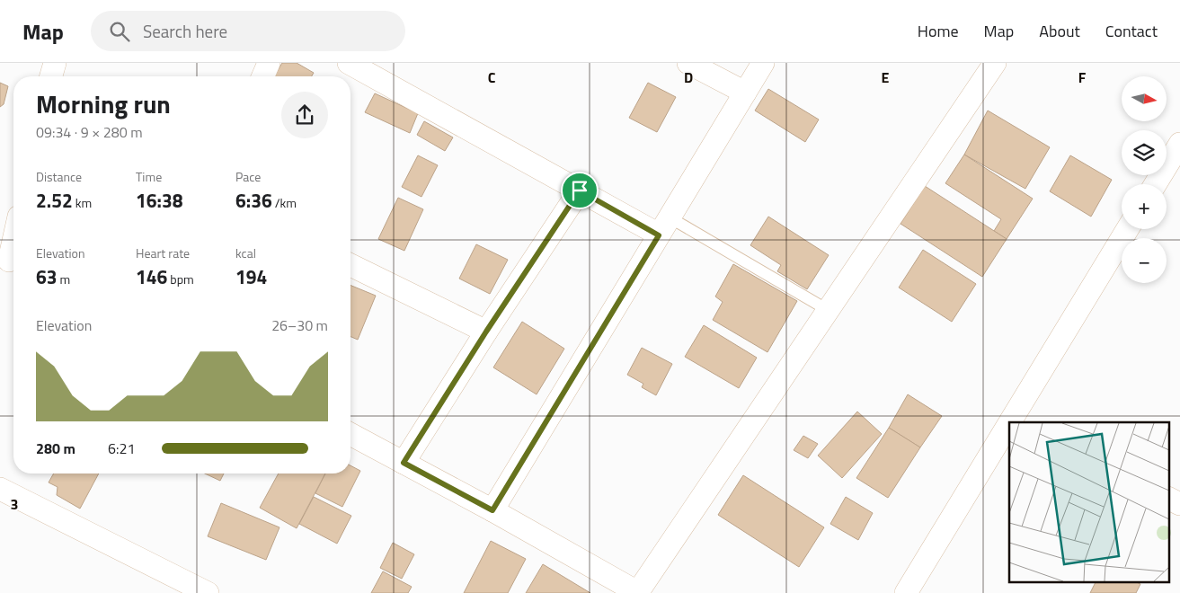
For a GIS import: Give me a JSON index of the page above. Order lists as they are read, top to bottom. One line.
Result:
{"north":"right","page":{"header":"Map","search":"Search here","nav":["Home","Map","About","Contact"],"map_buttons":["+","−"],"heading":["Morning run","09:34 · 9 × 280 m"],"stats":[["Distance","2.52 km"],["Time","16:38"],["Pace","6:36 /km"],["Elevation","63 m"],["Heart rate","146 bpm"],["kcal","194"]],"chart":["Elevation","26–30 m"],"list":[{"name":"280 m","note":"6:21"}]},"grid":{"columns":["C","D","E","F"],"rows":["3"]}}
